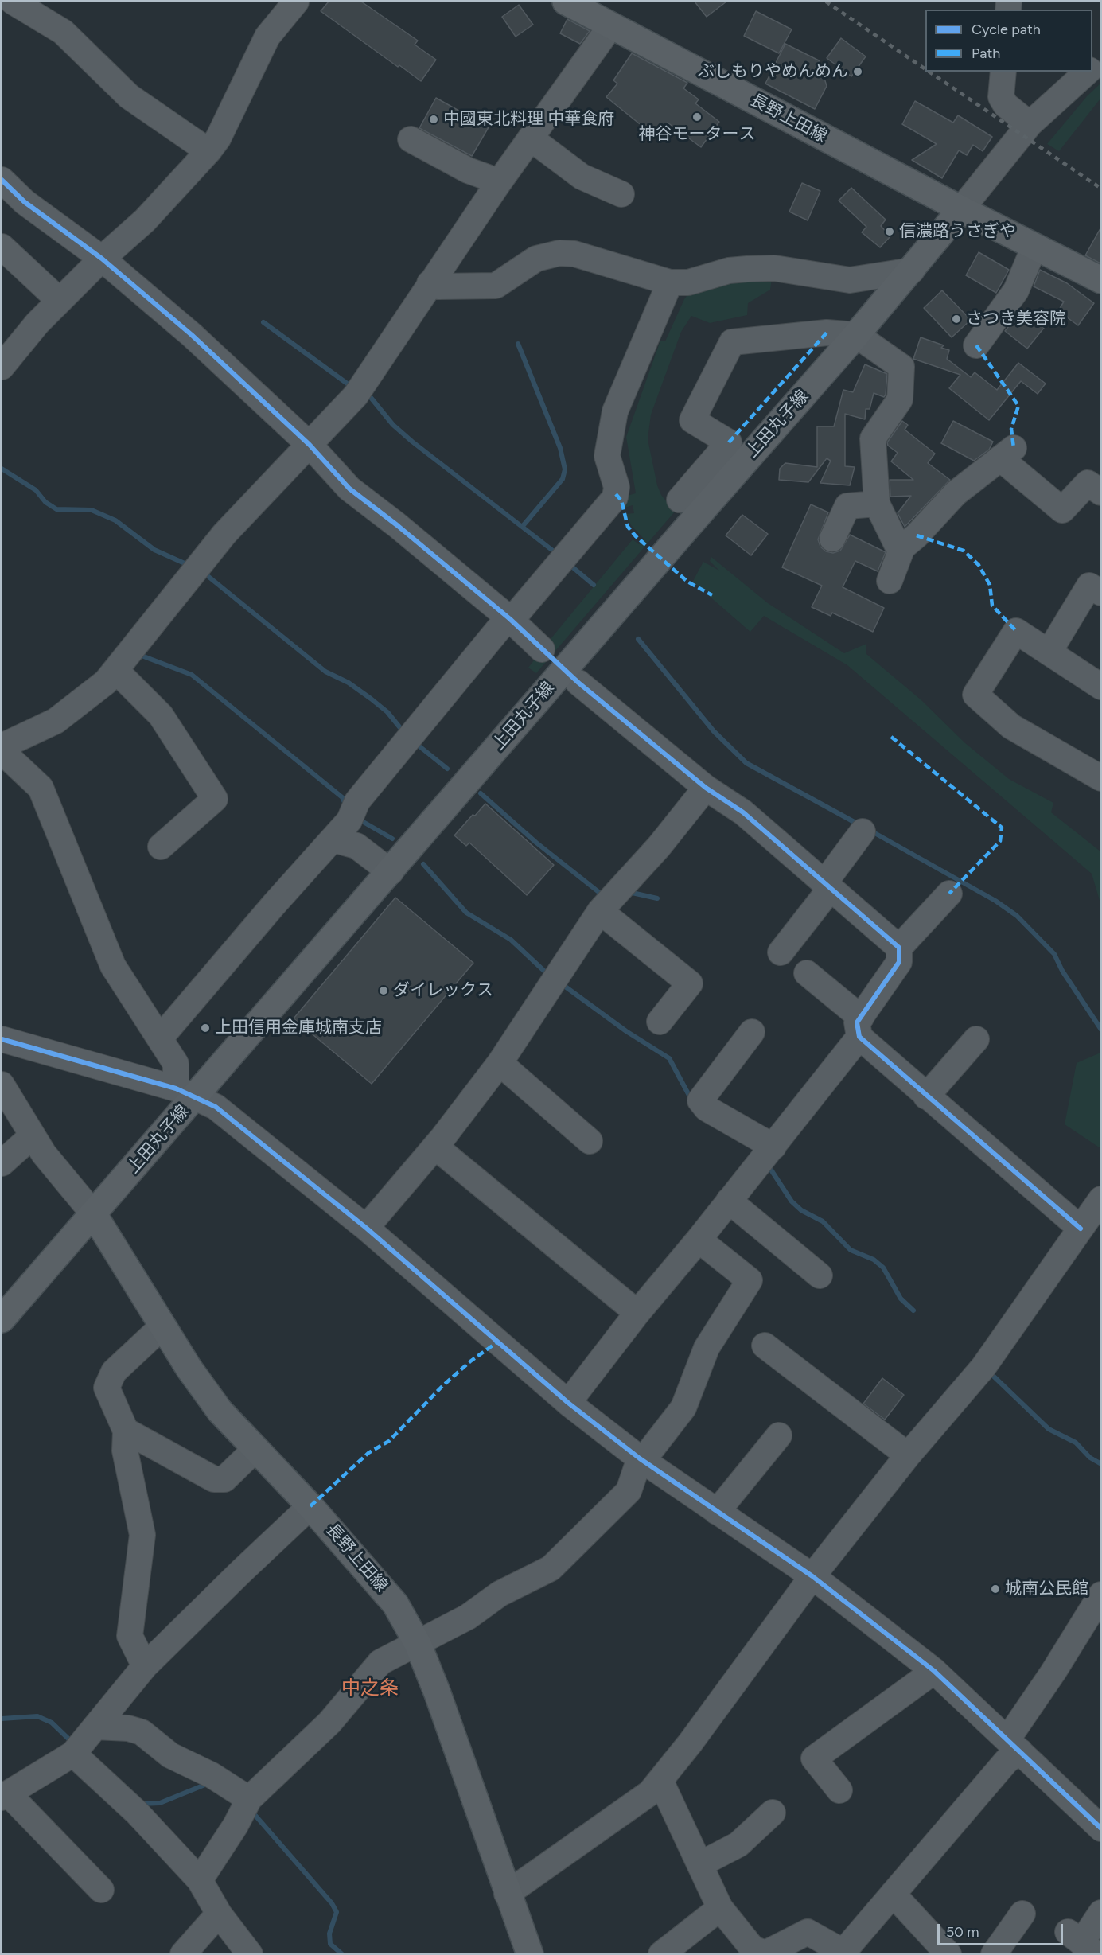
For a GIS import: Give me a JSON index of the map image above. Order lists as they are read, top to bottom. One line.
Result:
{"streets":{"main road":["長野上田線","上田丸子線"]},"crossings":[["長野上田線","上田丸子線"]],"districts":["中之条"],"places":["ぶしもりやめんめん","神谷モータース","中國東北料理 中華食府","信濃路うさぎや","さつき美容院","ダイレックス","上田信用金庫城南支店","城南公民館"],"legend":["Cycle path","Path"],"scale_bar":"50 m"}
